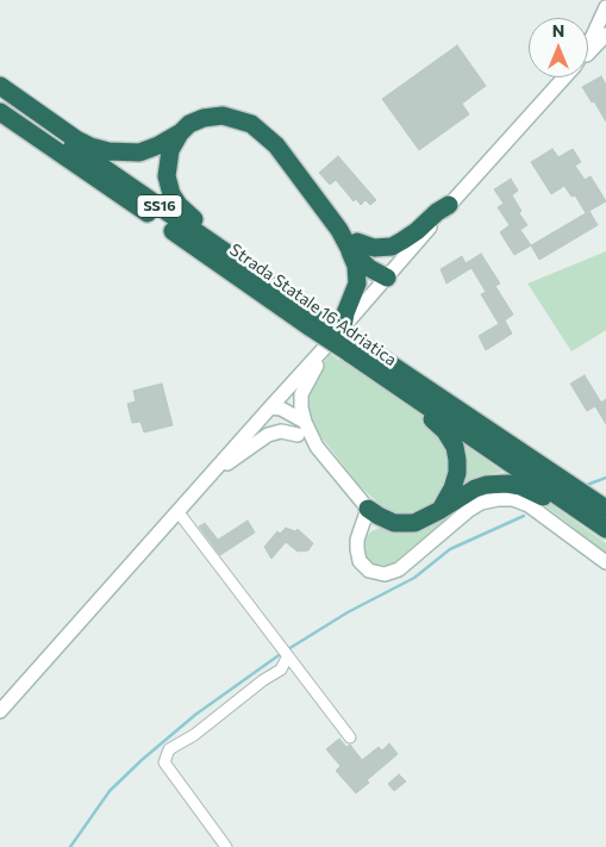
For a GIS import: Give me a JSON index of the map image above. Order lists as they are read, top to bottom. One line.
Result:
{"streets":{"highway":["SS16","Strada Statale 16 Adriatica"]},"north":"top"}
